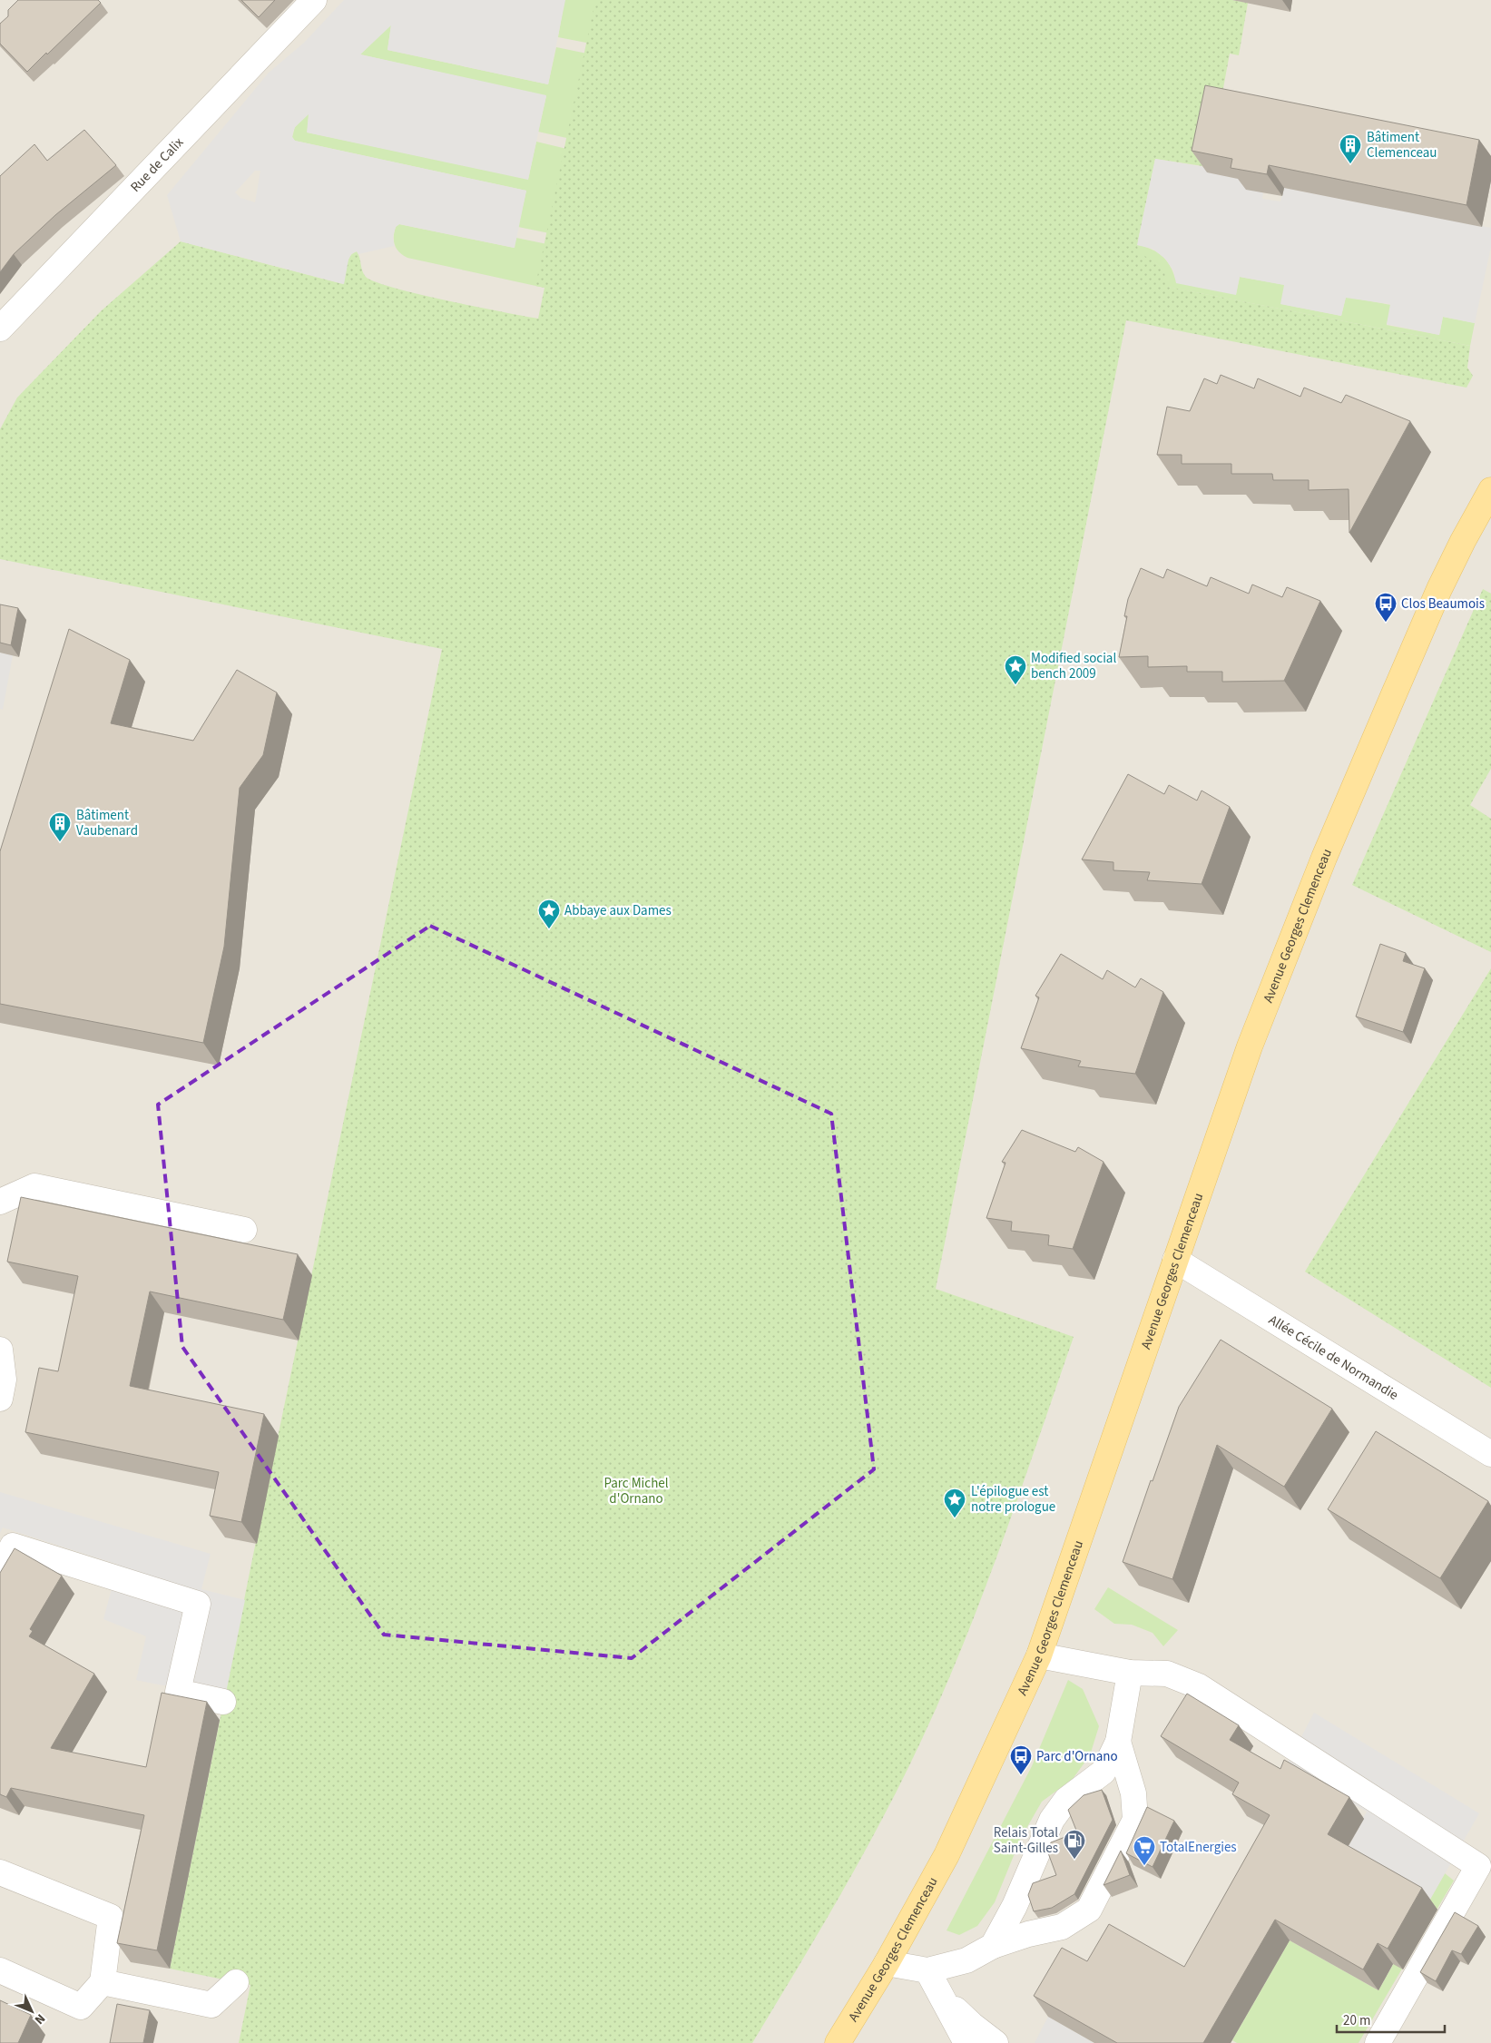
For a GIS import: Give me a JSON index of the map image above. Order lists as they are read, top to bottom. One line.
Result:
{"streets":{"main road":["Avenue Georges Clemenceau"],"street":["Rue de Calix","Allée Cécile de Normandie"]},"crossings":[["Avenue Georges Clemenceau","Allée Cécile de Normandie"]],"parks":["Parc Michel d'Ornano"],"places":{"building":["Bâtiment Clemenceau","Bâtiment Vaubenard"],"bus stop":["Clos Beaumois","Parc d'Ornano"],"place":["Modified social bench 2009","Abbaye aux Dames","L'épilogue est notre prologue"],"fuel station":["Relais Total Saint-Gilles"],"supermarket":["TotalEnergies"]},"scale_bar":"20 m","north":"bottom right"}
